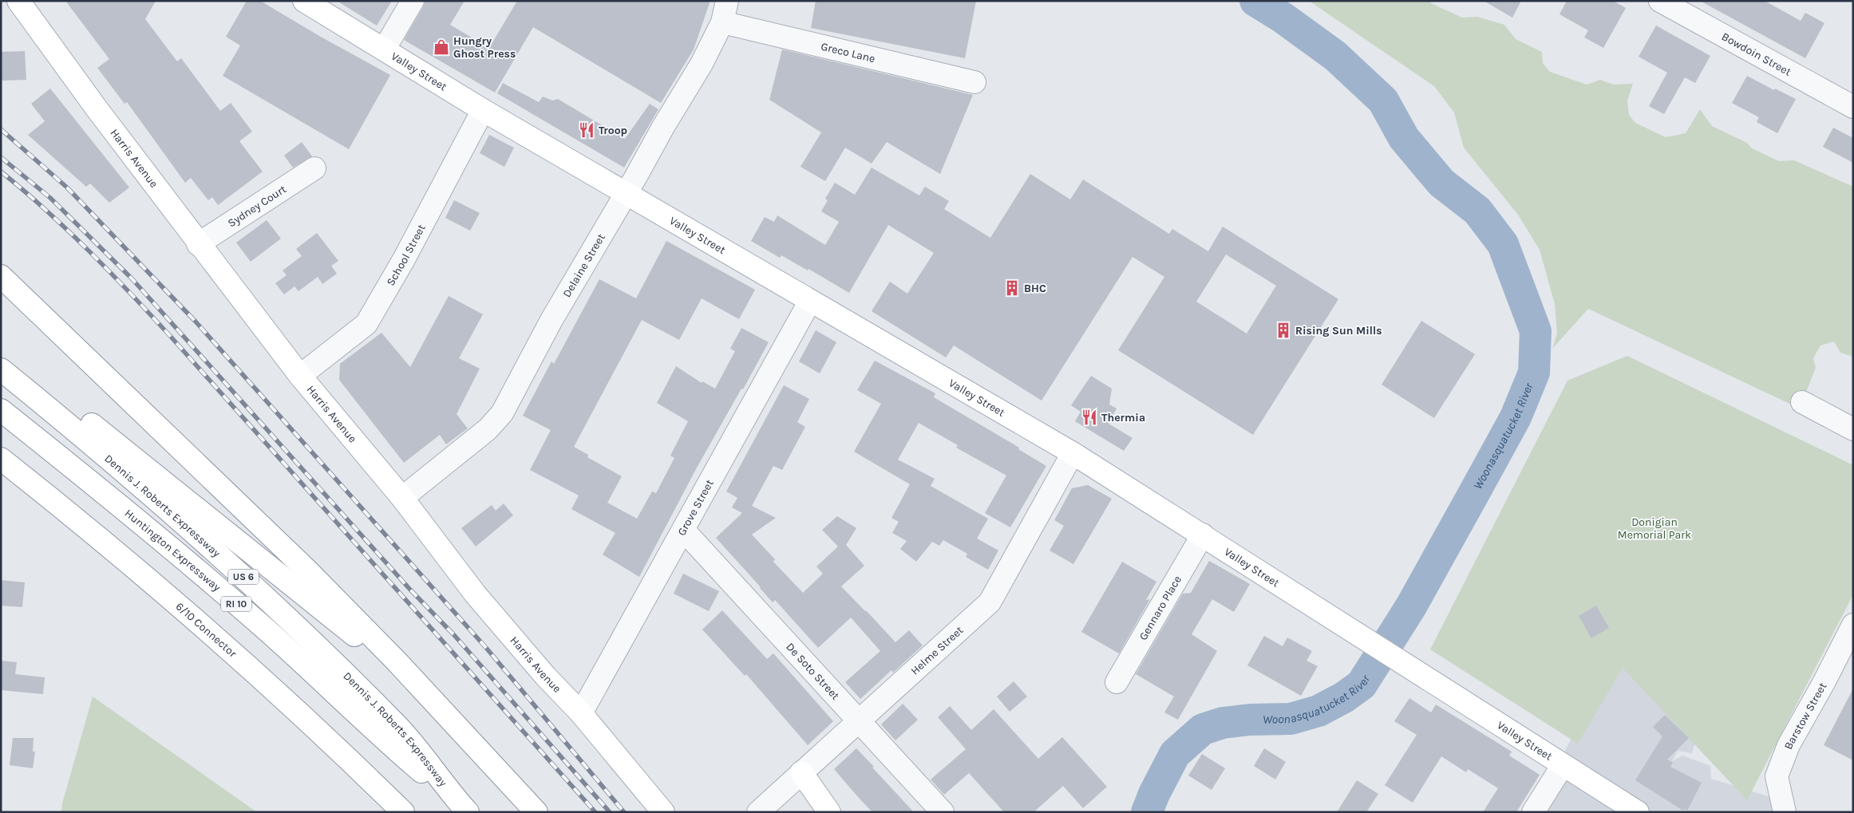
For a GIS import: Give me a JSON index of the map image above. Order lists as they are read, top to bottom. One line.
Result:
{"streets":{"main road":["Valley Street","Harris Avenue","Dennis J. Roberts Expressway","Huntington Expressway","US 6","RI 10","6/10 Connector"],"street":["Greco Lane","Bowdoin Street","Sydney Court","School Street","Delaine Street","Grove Street","Gennaro Place","Helme Street","De Soto Street","Barstow Street"]},"crossings":[["Greco Lane","Delaine Street"],["Valley Street","School Street"],["Valley Street","Delaine Street"],["Valley Street","Grove Street"],["Valley Street","Gennaro Place"],["Valley Street","Helme Street"],["Harris Avenue","Sydney Court"],["Harris Avenue","School Street"],["Harris Avenue","Delaine Street"],["Harris Avenue","Grove Street"],["Dennis J. Roberts Expressway","Huntington Expressway"],["Grove Street","De Soto Street"],["Helme Street","De Soto Street"]],"water":["Woonasquatucket River"],"parks":["Donigian Memorial Park"],"places":{"shop":["Hungry Ghost Press"],"restaurant":["Troop","Thermia"],"building":["BHC","Rising Sun Mills"]}}
